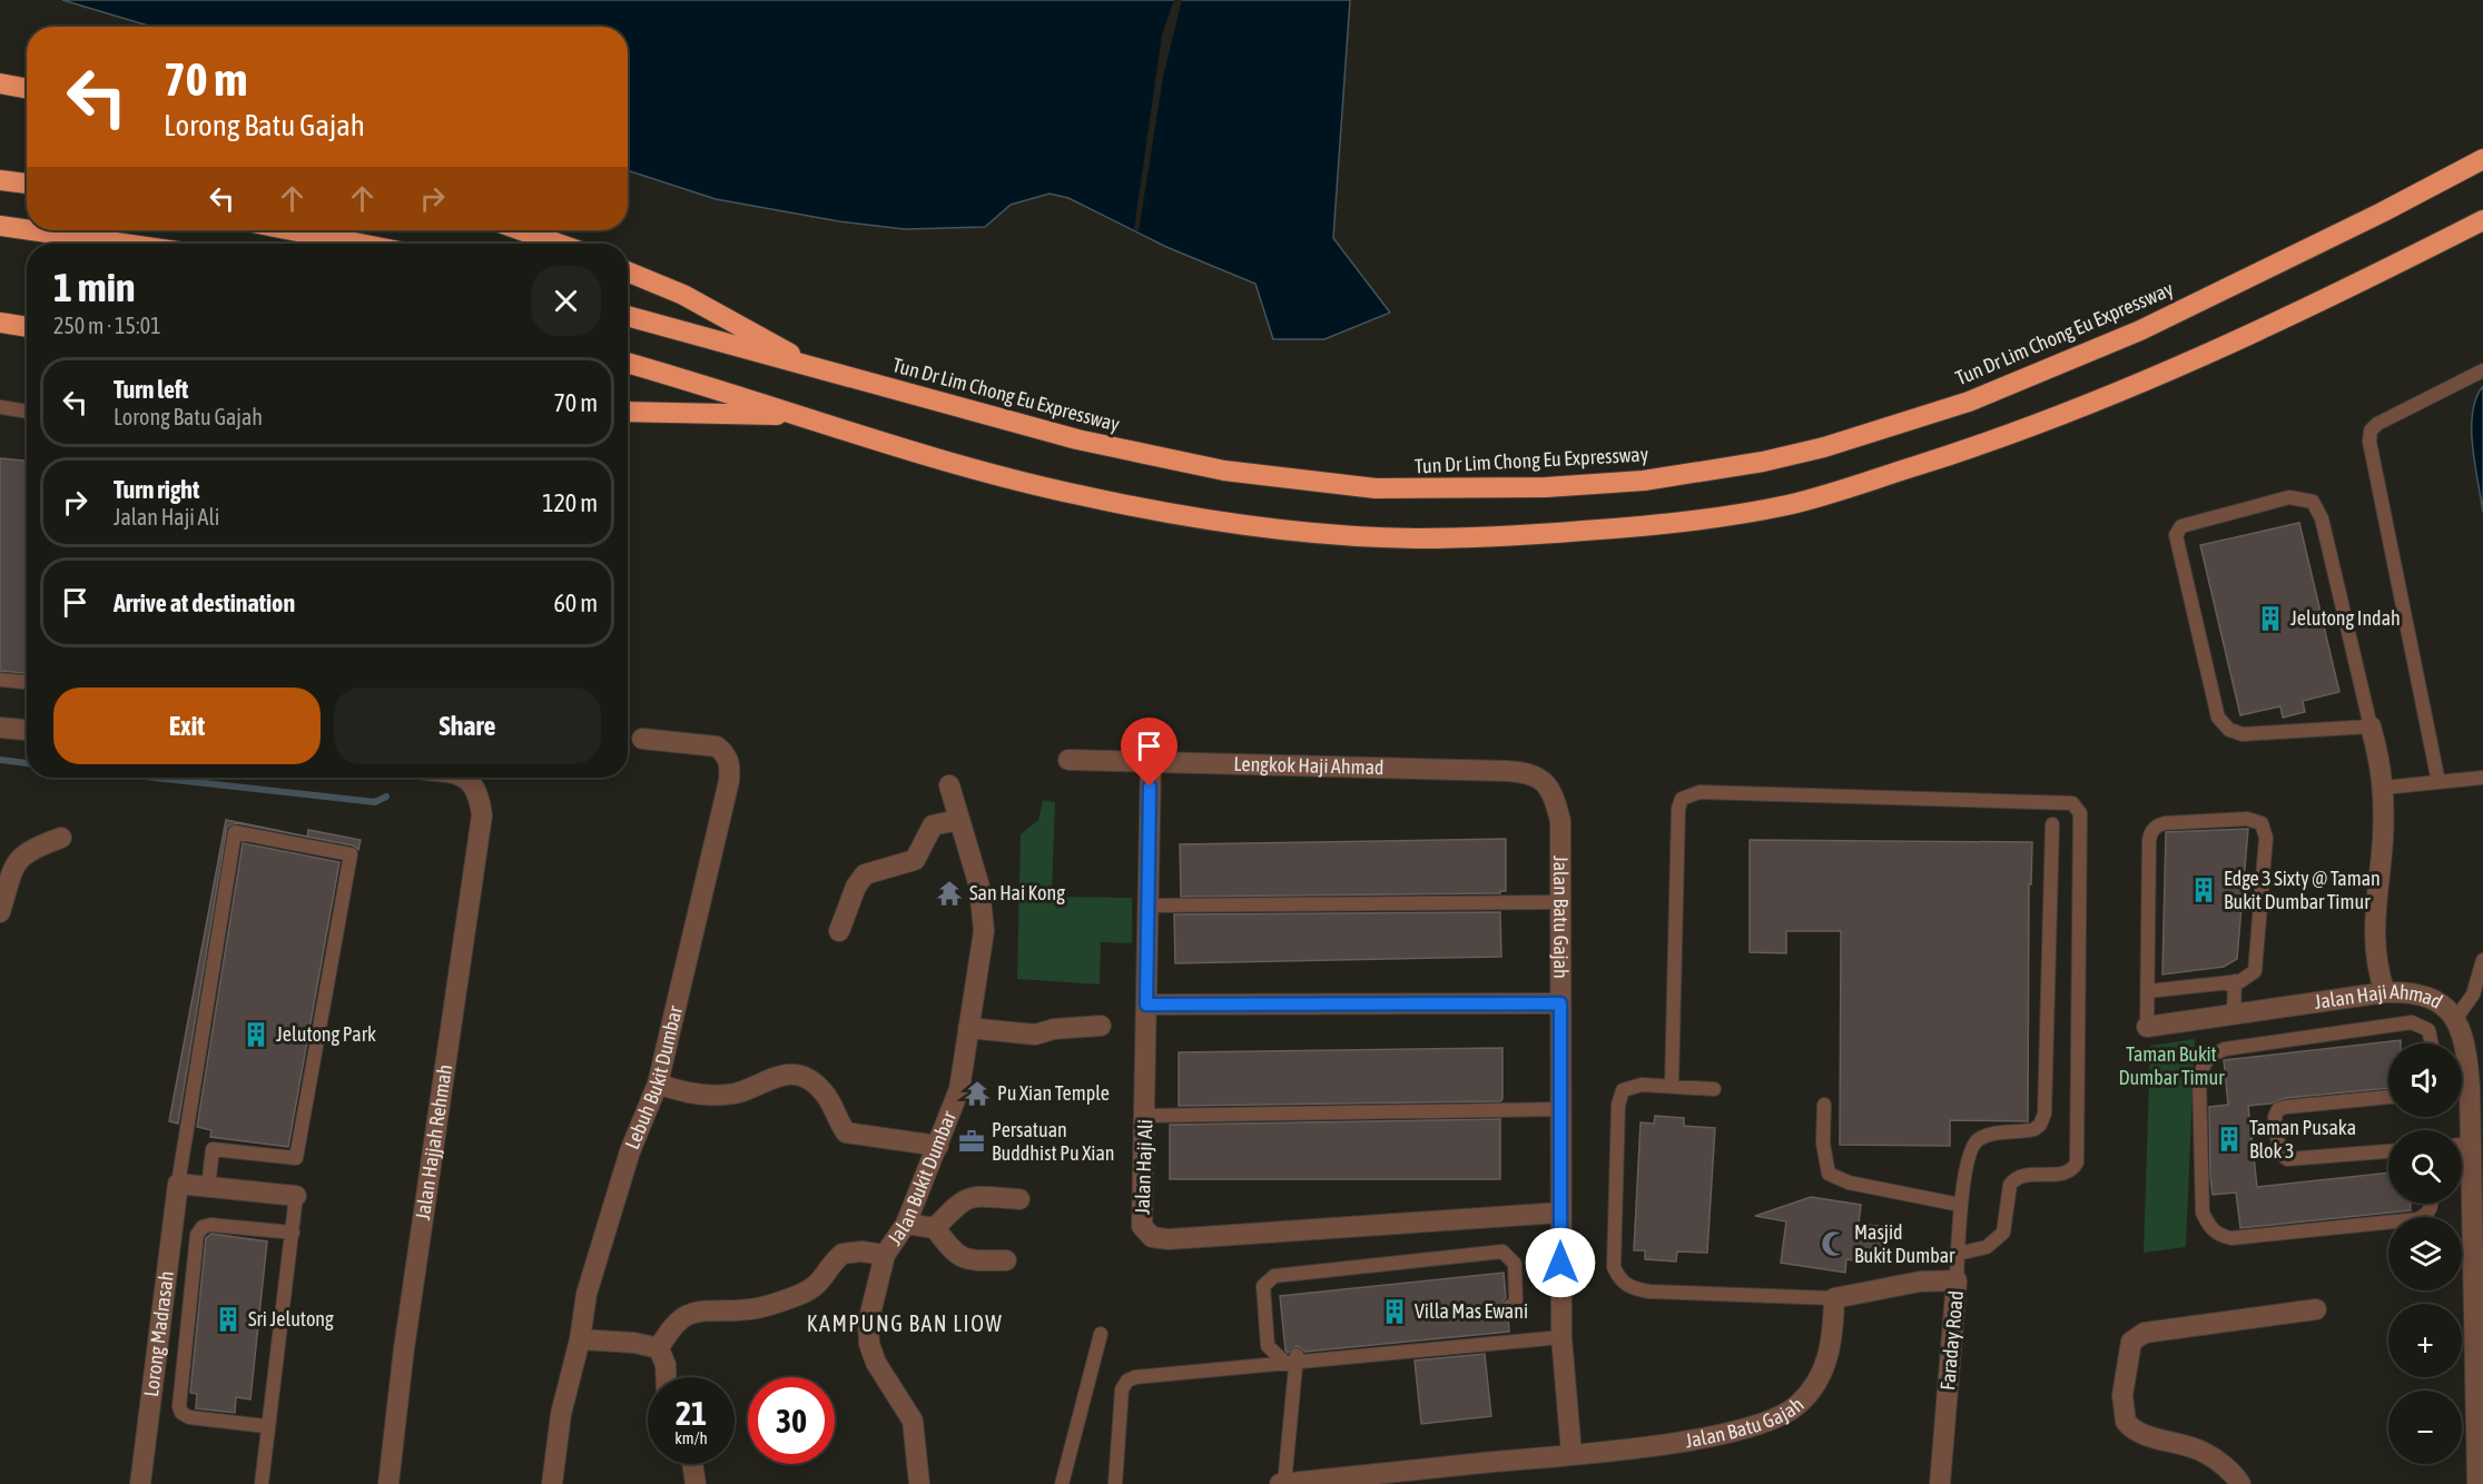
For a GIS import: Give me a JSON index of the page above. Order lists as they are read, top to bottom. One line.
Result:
{"streets":{"highway":["Tun Dr Lim Chong Eu Expressway"],"street":["Lengkok Haji Ahmad","Jalan Batu Gajah","Jalan Haji Ahmad","Lebuh Bukit Dumbar","Jalan Hajjah Rehmah","Jalan Haji Ali","Jalan Bukit Dumbar","Lorong Madrasah","Faraday Road"]},"crossings":[["Lengkok Haji Ahmad","Jalan Batu Gajah"],["Lengkok Haji Ahmad","Jalan Haji Ali"],["Jalan Batu Gajah","Jalan Haji Ali"],["Jalan Batu Gajah","Faraday Road"]],"districts":["KAMPUNG BAN LIOW"],"parks":["Taman Bukit Dumbar Timur"],"places":{"building":["Jelutong Indah","Edge 3 Sixty @ Taman Bukit Dumbar Timur","Jelutong Park","Taman Pusaka Blok 3","Villa Mas Ewani","Sri Jelutong"],"temple":["San Hai Kong","Pu Xian Temple"],"office":["Persatuan Buddhist Pu Xian"],"mosque":["Masjid Bukit Dumbar"]},"page":{"turn":["70 m","Lorong Batu Gajah"],"heading":["1 min","250 m · 15:01"],"list":[{"name":"Turn left","note":"Lorong Batu Gajah","value":"70 m"},{"name":"Turn right","note":"Jalan Haji Ali","value":"120 m"},{"name":"Arrive at destination","value":"60 m"}],"buttons":["Exit","Share"],"map_buttons":["+","−"],"speed":"21 km/h","limit":"30"}}
